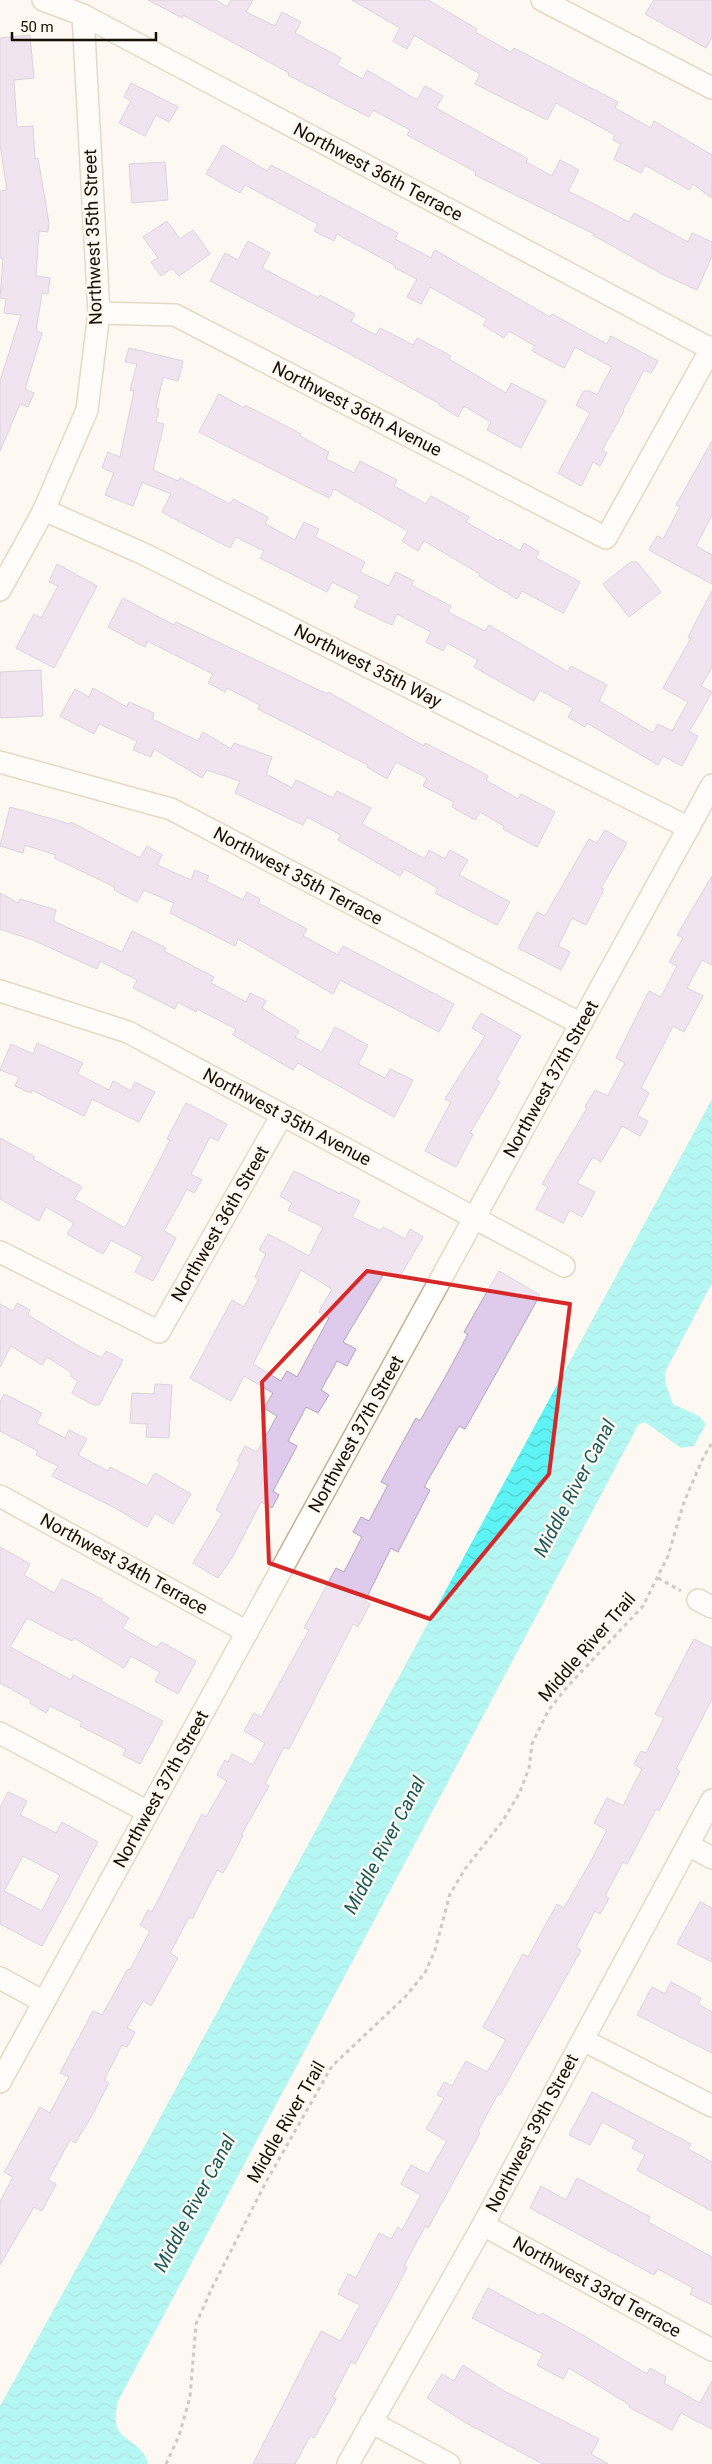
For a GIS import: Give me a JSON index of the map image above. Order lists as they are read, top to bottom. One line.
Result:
{"streets":{"street":["Northwest 36th Terrace","Northwest 35th Street","Northwest 36th Avenue","Northwest 35th Way","Northwest 35th Terrace","Northwest 37th Street","Northwest 35th Avenue","Northwest 36th Street","Northwest 34th Terrace","Northwest 39th Street","Northwest 33rd Terrace"],"path":["Middle River Trail"]},"crossings":[["Northwest 36th Terrace","Northwest 35th Street"],["Northwest 36th Terrace","Northwest 36th Avenue"],["Northwest 35th Street","Northwest 36th Avenue"],["Northwest 35th Street","Northwest 35th Way"],["Northwest 35th Way","Northwest 37th Street"],["Northwest 35th Terrace","Northwest 37th Street"],["Northwest 37th Street","Northwest 35th Avenue"],["Northwest 37th Street","Northwest 34th Terrace"],["Northwest 35th Avenue","Northwest 36th Street"],["Northwest 39th Street","Northwest 33rd Terrace"]],"water":["Middle River Canal"],"scale_bar":"50 m"}
